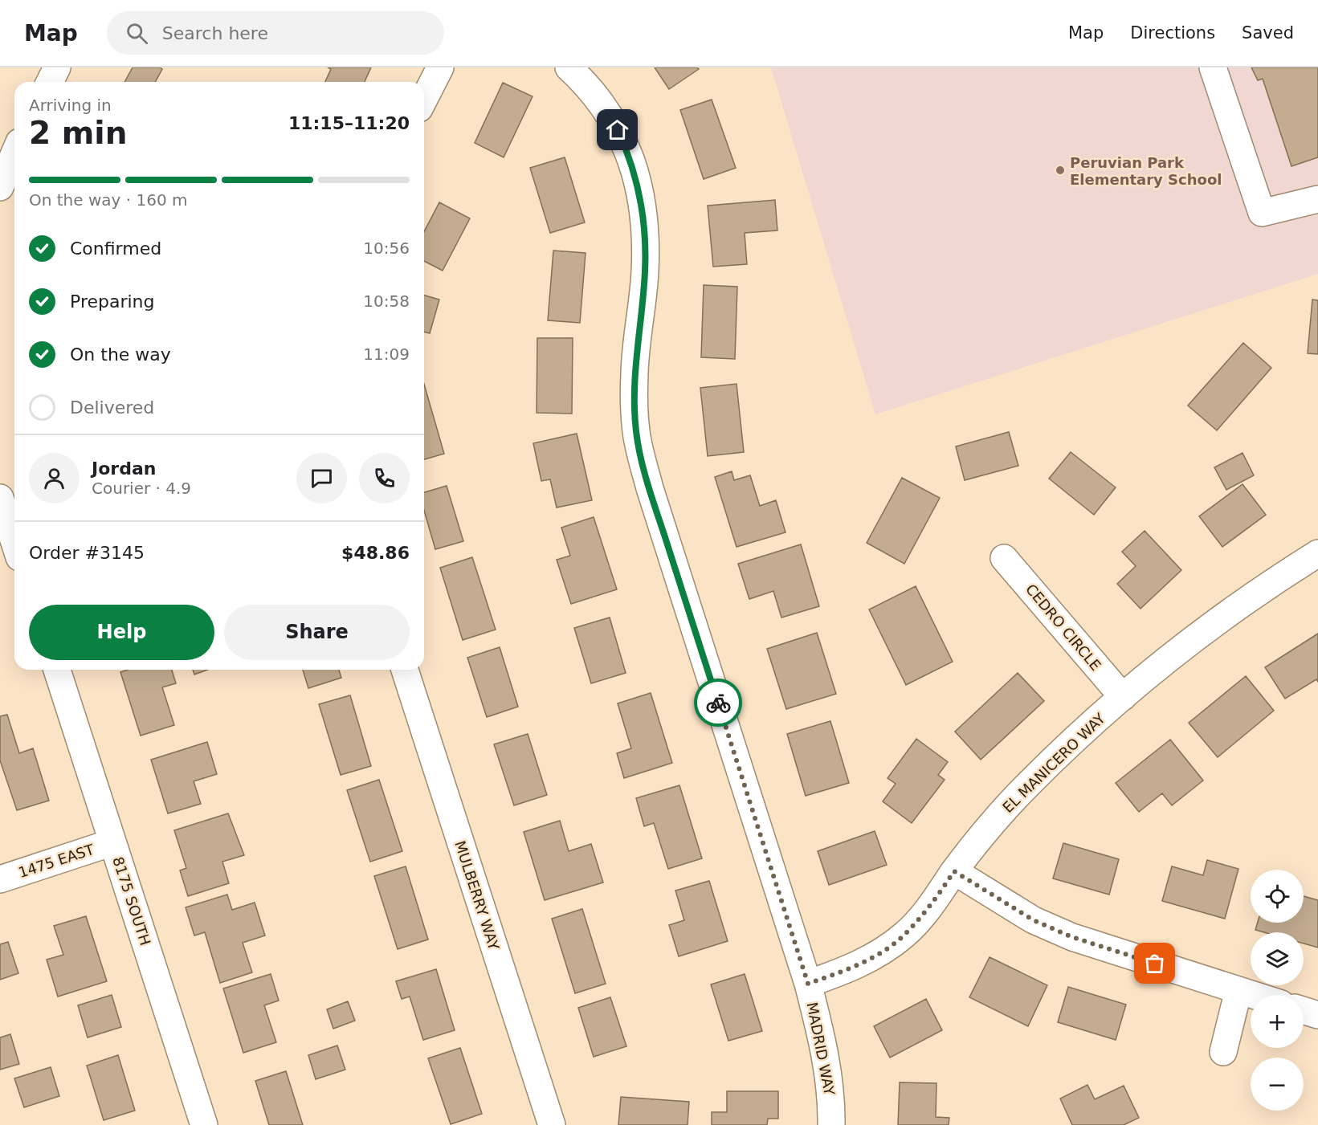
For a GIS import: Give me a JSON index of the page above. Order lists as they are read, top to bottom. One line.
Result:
{"streets":{"street":["CEDRO CIRCLE","EL MANICERO WAY","1475 EAST","MULBERRY WAY","8175 SOUTH","MADRID WAY"]},"crossings":[["CEDRO CIRCLE","EL MANICERO WAY"],["EL MANICERO WAY","MADRID WAY"],["1475 EAST","8175 SOUTH"]],"places":["Peruvian Park Elementary School"],"page":{"header":"Map","search":"Search here","nav":["Map","Directions","Saved"],"heading":["2 min","Arriving in","11:15–11:20"],"panel":["Jordan","Courier · 4.9","Order #3145","$48.86"],"bar":"On the way · 160 m","list":[["Confirmed","10:56"],["Preparing","10:58"],["On the way","11:09"],"Delivered"],"buttons":["Help","Share"],"map_buttons":["+","−"]}}
